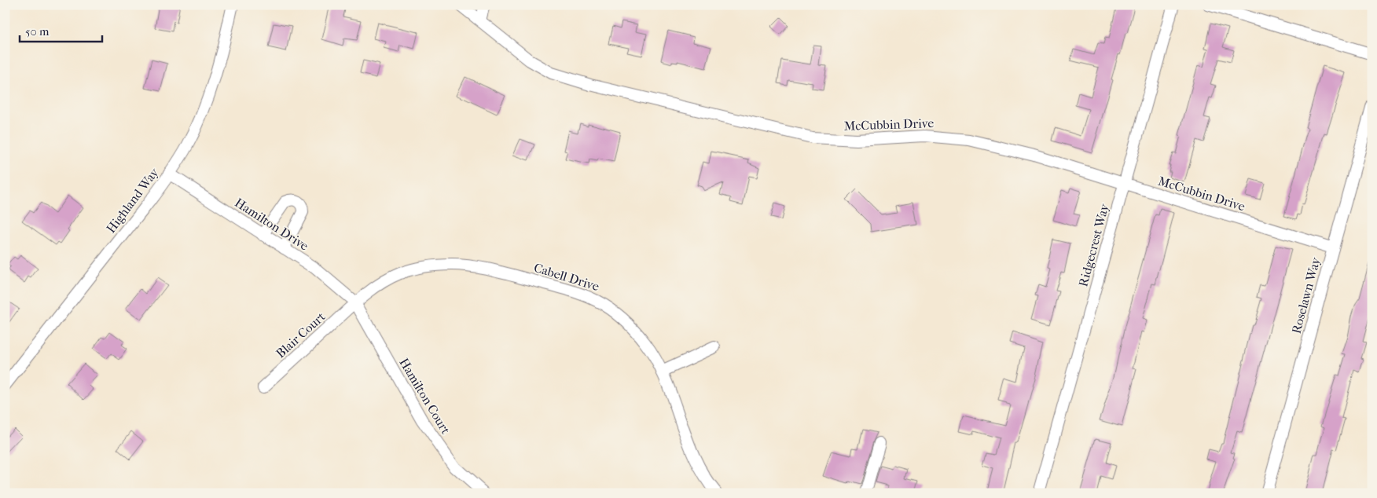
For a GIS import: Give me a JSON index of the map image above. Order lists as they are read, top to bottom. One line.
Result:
{"streets":{"street":["McCubbin Drive","Highland Way","Hamilton Drive","Ridgecrest Way","Cabell Drive","Roselawn Way","Blair Court","Hamilton Court"]},"crossings":[["McCubbin Drive","Ridgecrest Way"],["McCubbin Drive","Roselawn Way"],["Highland Way","Hamilton Drive"],["Hamilton Drive","Cabell Drive"],["Hamilton Drive","Blair Court"],["Hamilton Drive","Hamilton Court"],["Cabell Drive","Blair Court"],["Cabell Drive","Hamilton Court"],["Blair Court","Hamilton Court"]],"scale_bar":"50 m"}
